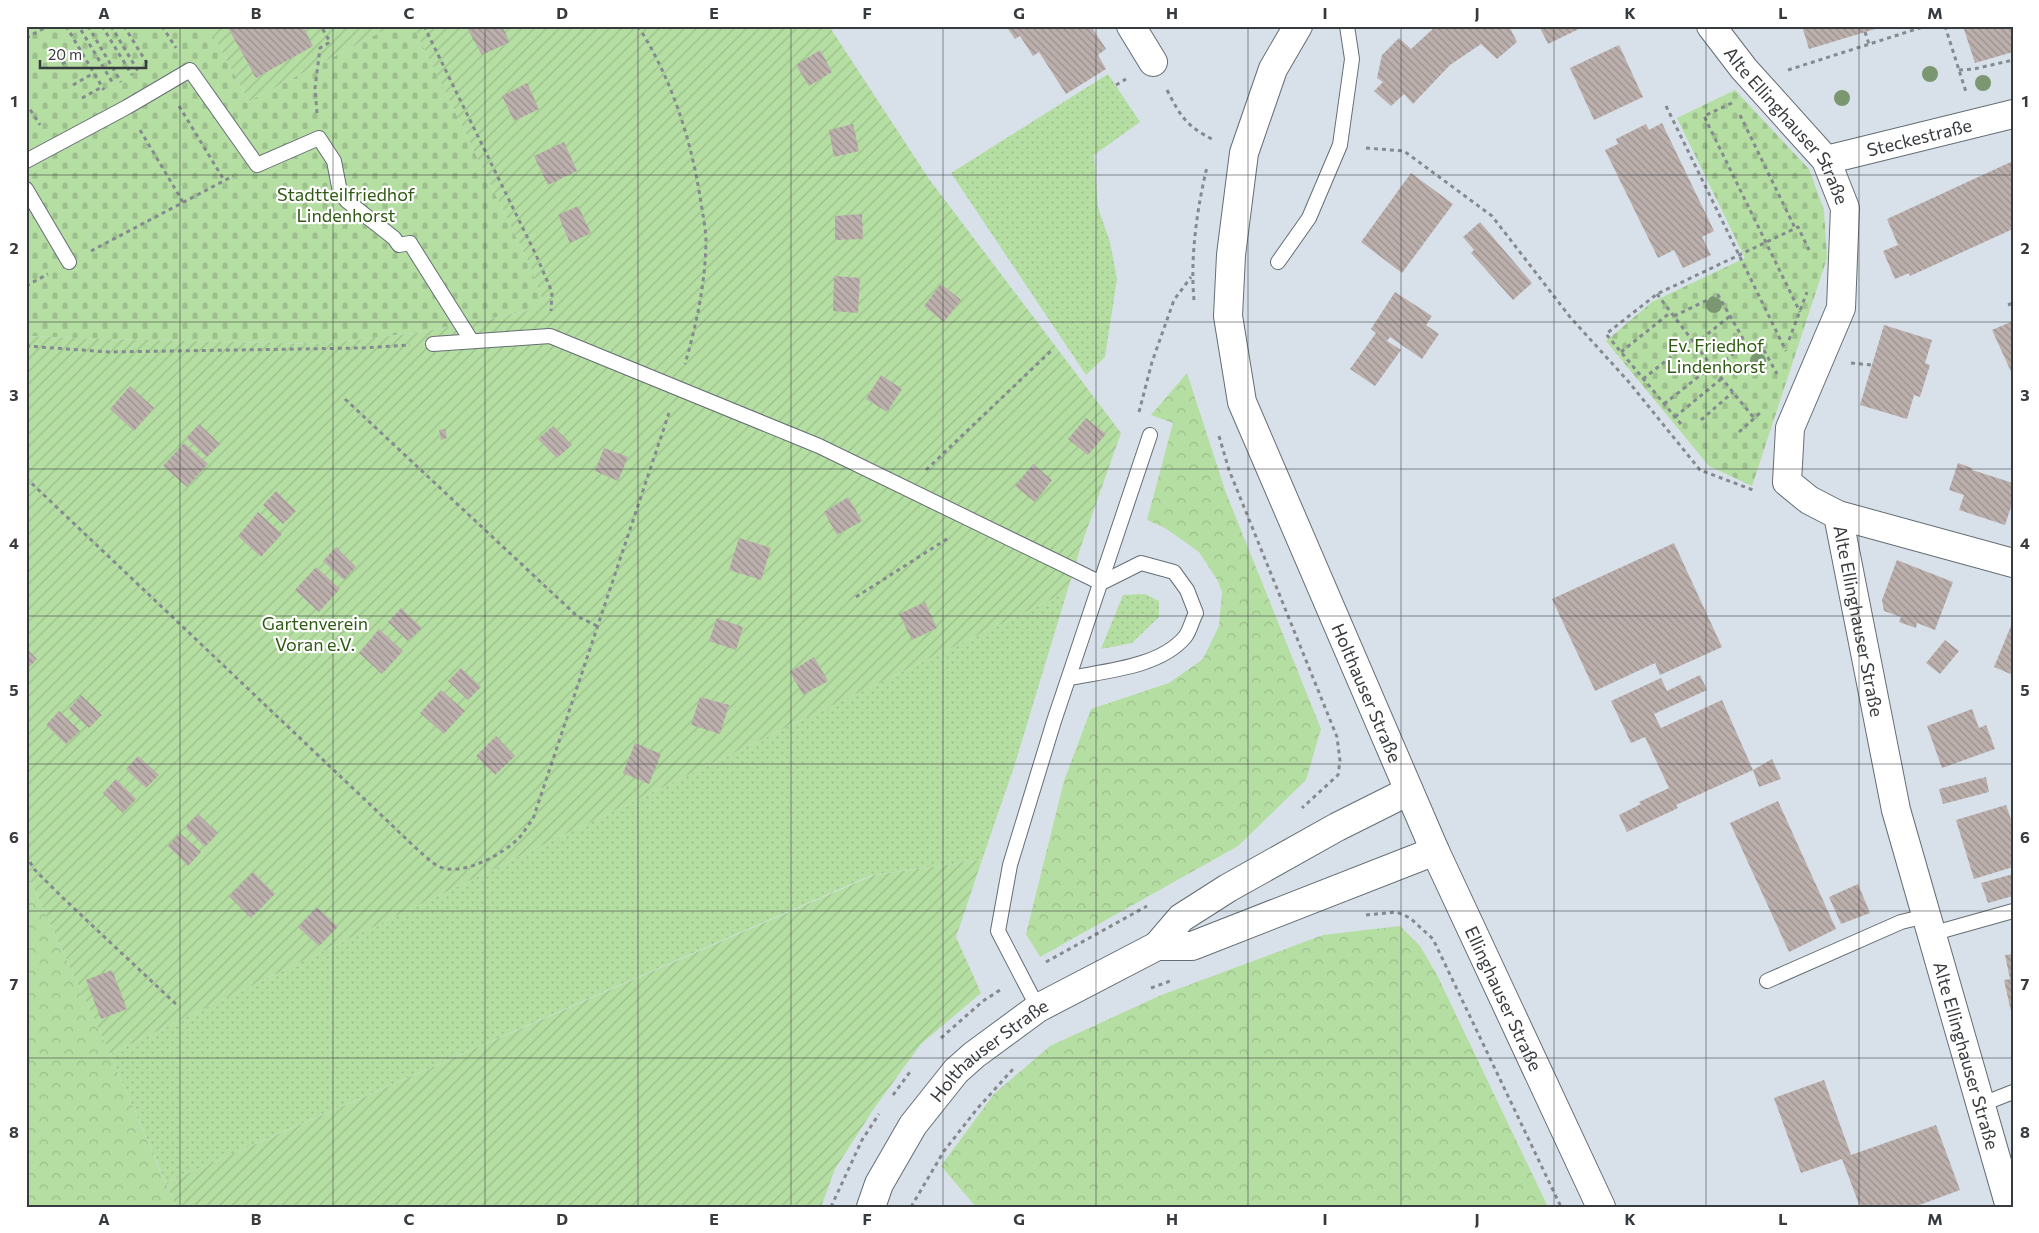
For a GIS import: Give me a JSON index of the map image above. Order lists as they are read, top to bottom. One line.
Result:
{"streets":{"street":["Alte Ellinghauser Straße","Steckestraße","Holthauser Straße","Ellinghauser Straße"]},"crossings":[["Alte Ellinghauser Straße","Steckestraße"],["Holthauser Straße","Ellinghauser Straße"]],"parks":["Stadtteilfriedhof Lindenhorst","Ev. Friedhof Lindenhorst","Gartenverein Voran e.V."],"scale_bar":"20 m","grid":{"columns":["A","B","C","D","E","F","G","H","I","J","K","L","M"],"rows":["1","2","3","4","5","6","7","8"]}}
